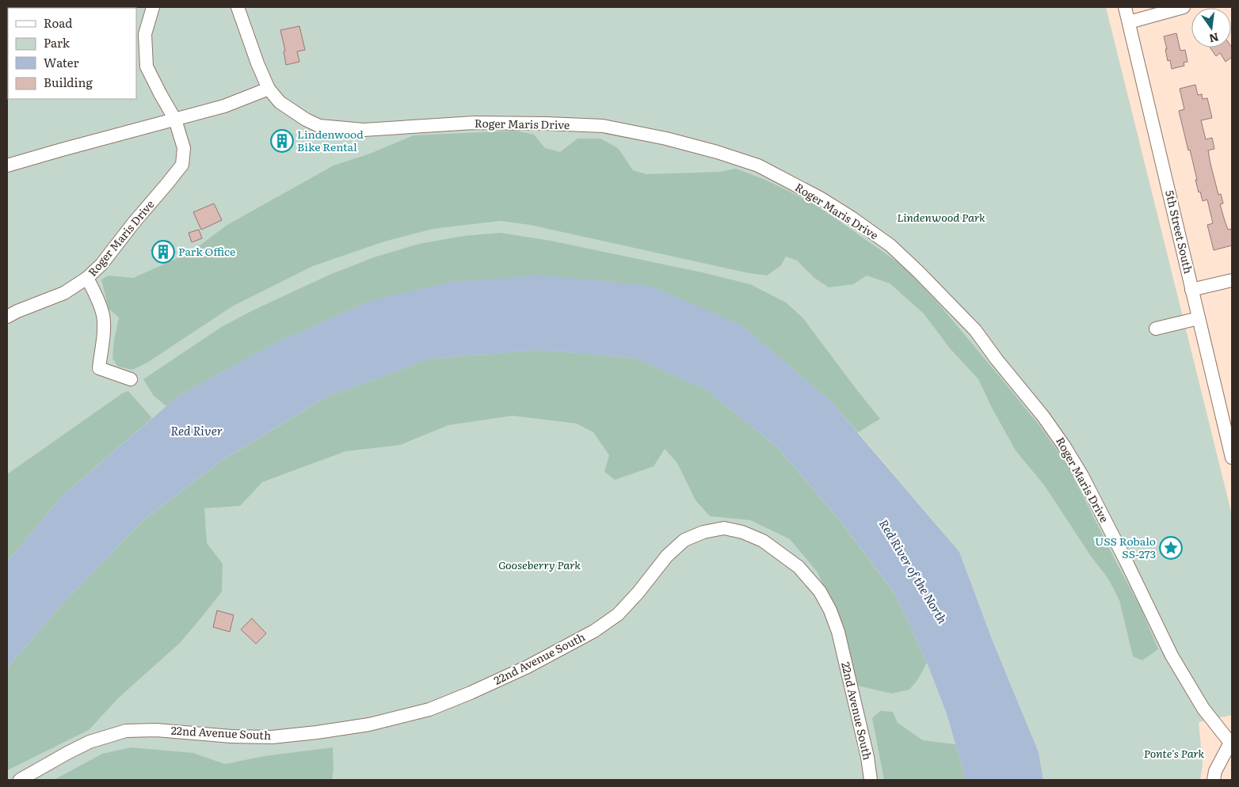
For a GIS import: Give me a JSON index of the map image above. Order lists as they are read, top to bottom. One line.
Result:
{"streets":{"street":["Roger Maris Drive","5th Street South","22nd Avenue South"]},"water":["Red River","Red River of the North"],"parks":["Lindenwood Park","Gooseberry Park","Ponte's Park"],"places":{"building":["Lindenwood Bike Rental","Park Office"],"place":["USS Robalo SS-273"]},"legend":["Road","Park","Water","Building"],"north":"bottom"}
